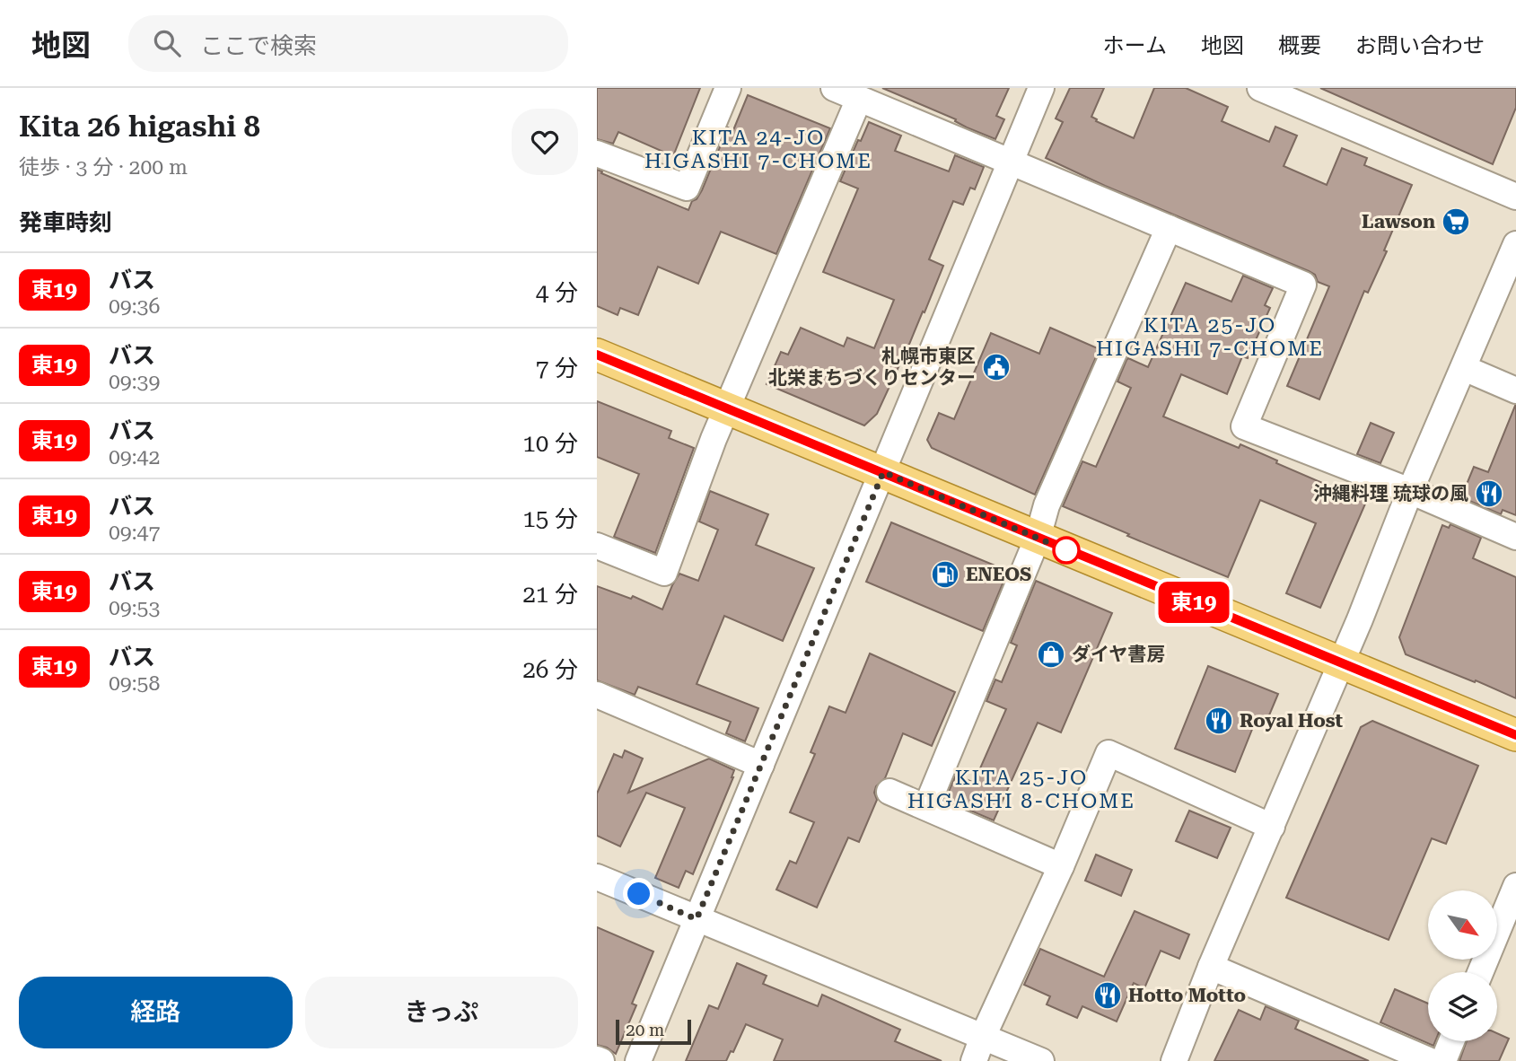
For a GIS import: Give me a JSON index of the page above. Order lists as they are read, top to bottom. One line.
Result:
{"districts":["KITA 24-JO HIGASHI 7-CHOME","KITA 25-JO HIGASHI 7-CHOME","KITA 25-JO HIGASHI 8-CHOME"],"places":{"supermarket":["Lawson"],"public building":["札幌市東区 北栄まちづくりセンター"],"restaurant":["沖縄料理 琉球の風","Royal Host","Hotto Motto"],"fuel station":["ENEOS"],"shop":["ダイヤ書房"]},"lines":["bus line 東19"],"scale_bar":"20 m","north":"bottom right","page":{"header":"地図","search":"ここで検索","nav":["ホーム","地図","概要","お問い合わせ"],"heading":[["Kita 26 higashi 8","徒歩 · 3 分 · 200 m"],"発車時刻"],"on_map":"東19","list":[{"mark":"東19","name":"バス","note":"09:36","value":"4 分"},{"mark":"東19","name":"バス","note":"09:39","value":"7 分"},{"mark":"東19","name":"バス","note":"09:42","value":"10 分"},{"mark":"東19","name":"バス","note":"09:47","value":"15 分"},{"mark":"東19","name":"バス","note":"09:53","value":"21 分"},{"mark":"東19","name":"バス","note":"09:58","value":"26 分"}],"buttons":["経路","きっぷ"],"scale":"20 m"}}
